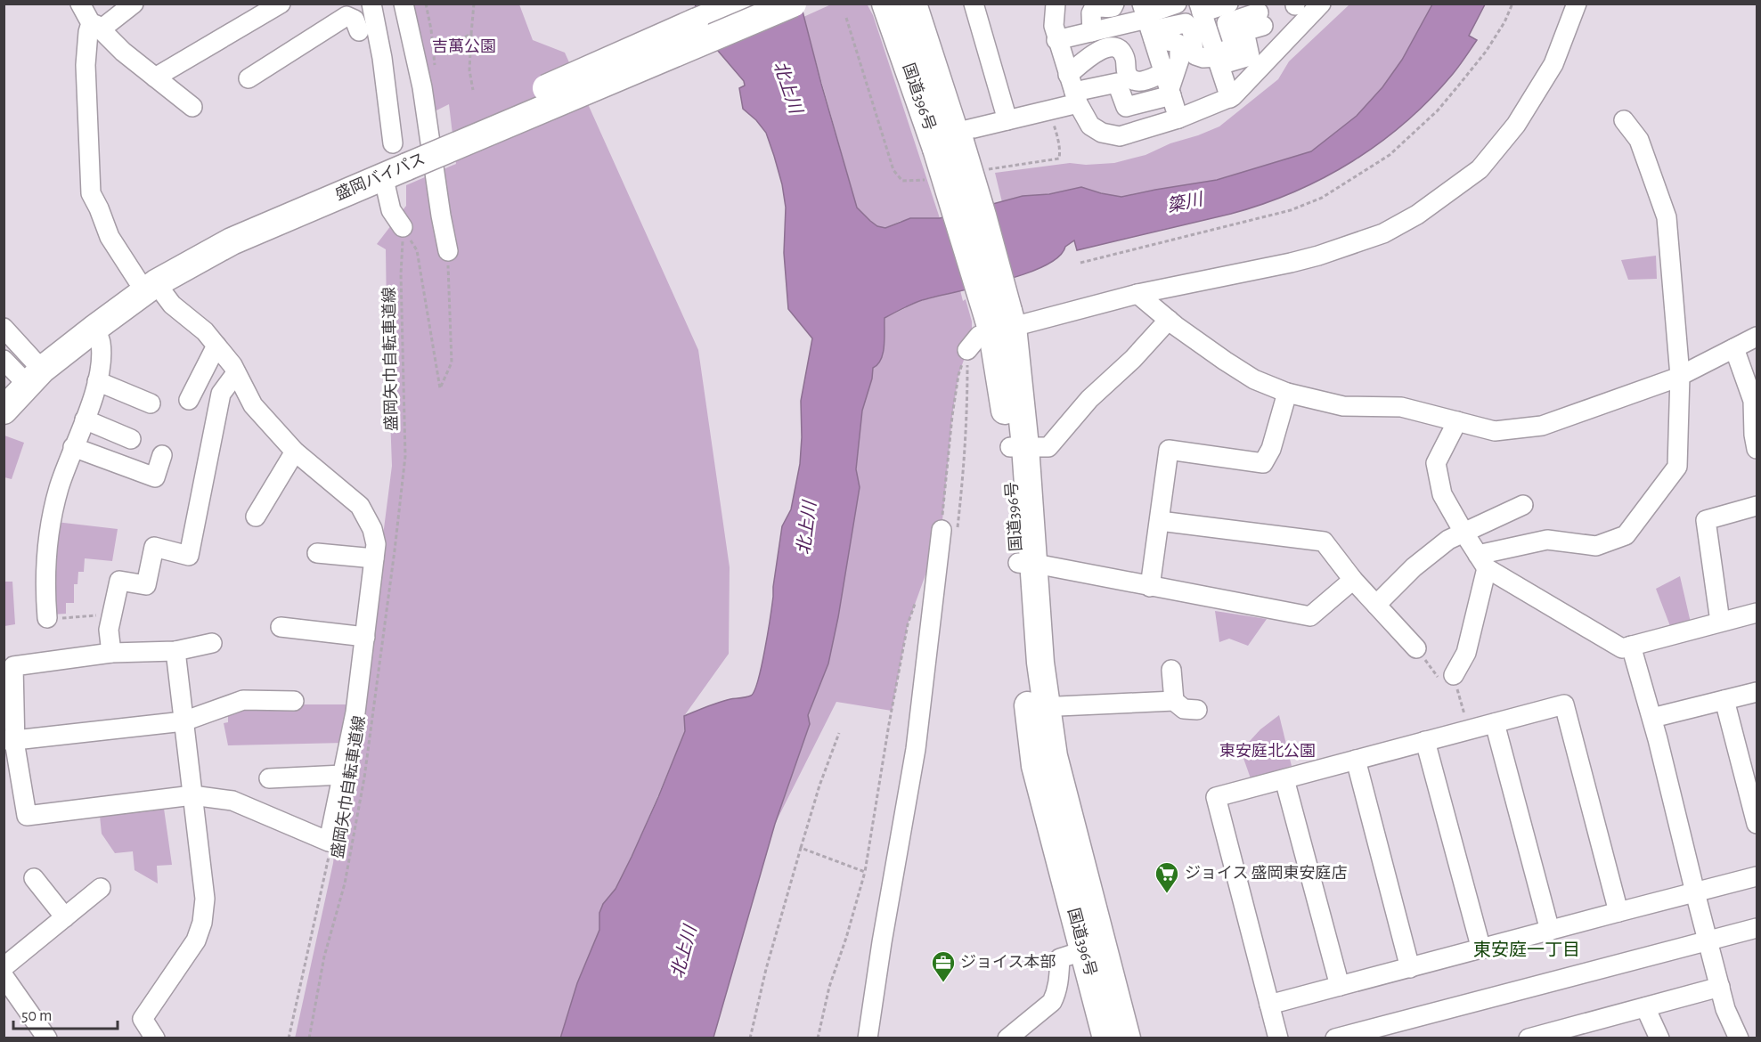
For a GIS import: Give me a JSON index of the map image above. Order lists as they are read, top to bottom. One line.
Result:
{"streets":{"highway":["国道396号","盛岡バイパス"],"path":["盛岡矢巾自転車道線"]},"districts":["東安庭一丁目"],"water":["北上川","簗川"],"parks":["吉萬公園","東安庭北公園"],"places":{"supermarket":["ジョイス 盛岡東安庭店"],"office":["ジョイス本部"]},"scale_bar":"50 m"}
